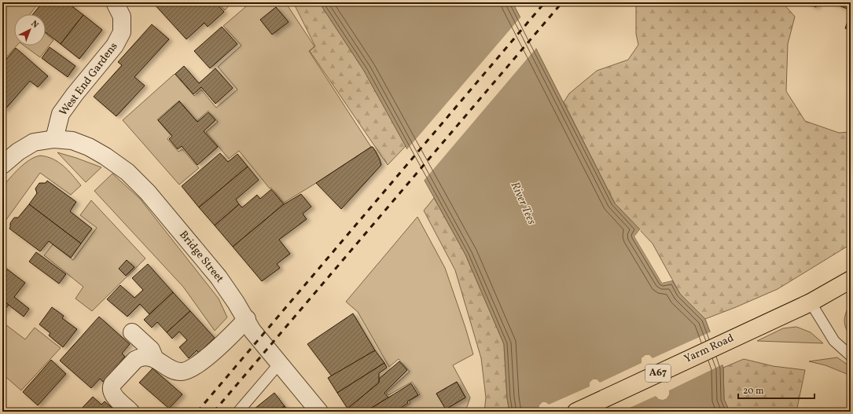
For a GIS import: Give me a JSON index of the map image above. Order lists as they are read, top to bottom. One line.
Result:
{"streets":{"main road":["Yarm Road","A67"],"street":["West End Gardens","Bridge Street"]},"crossings":[["West End Gardens","Bridge Street"],["Yarm Road","A67"]],"water":["River Tees"],"scale_bar":"20 m","north":"top right"}
